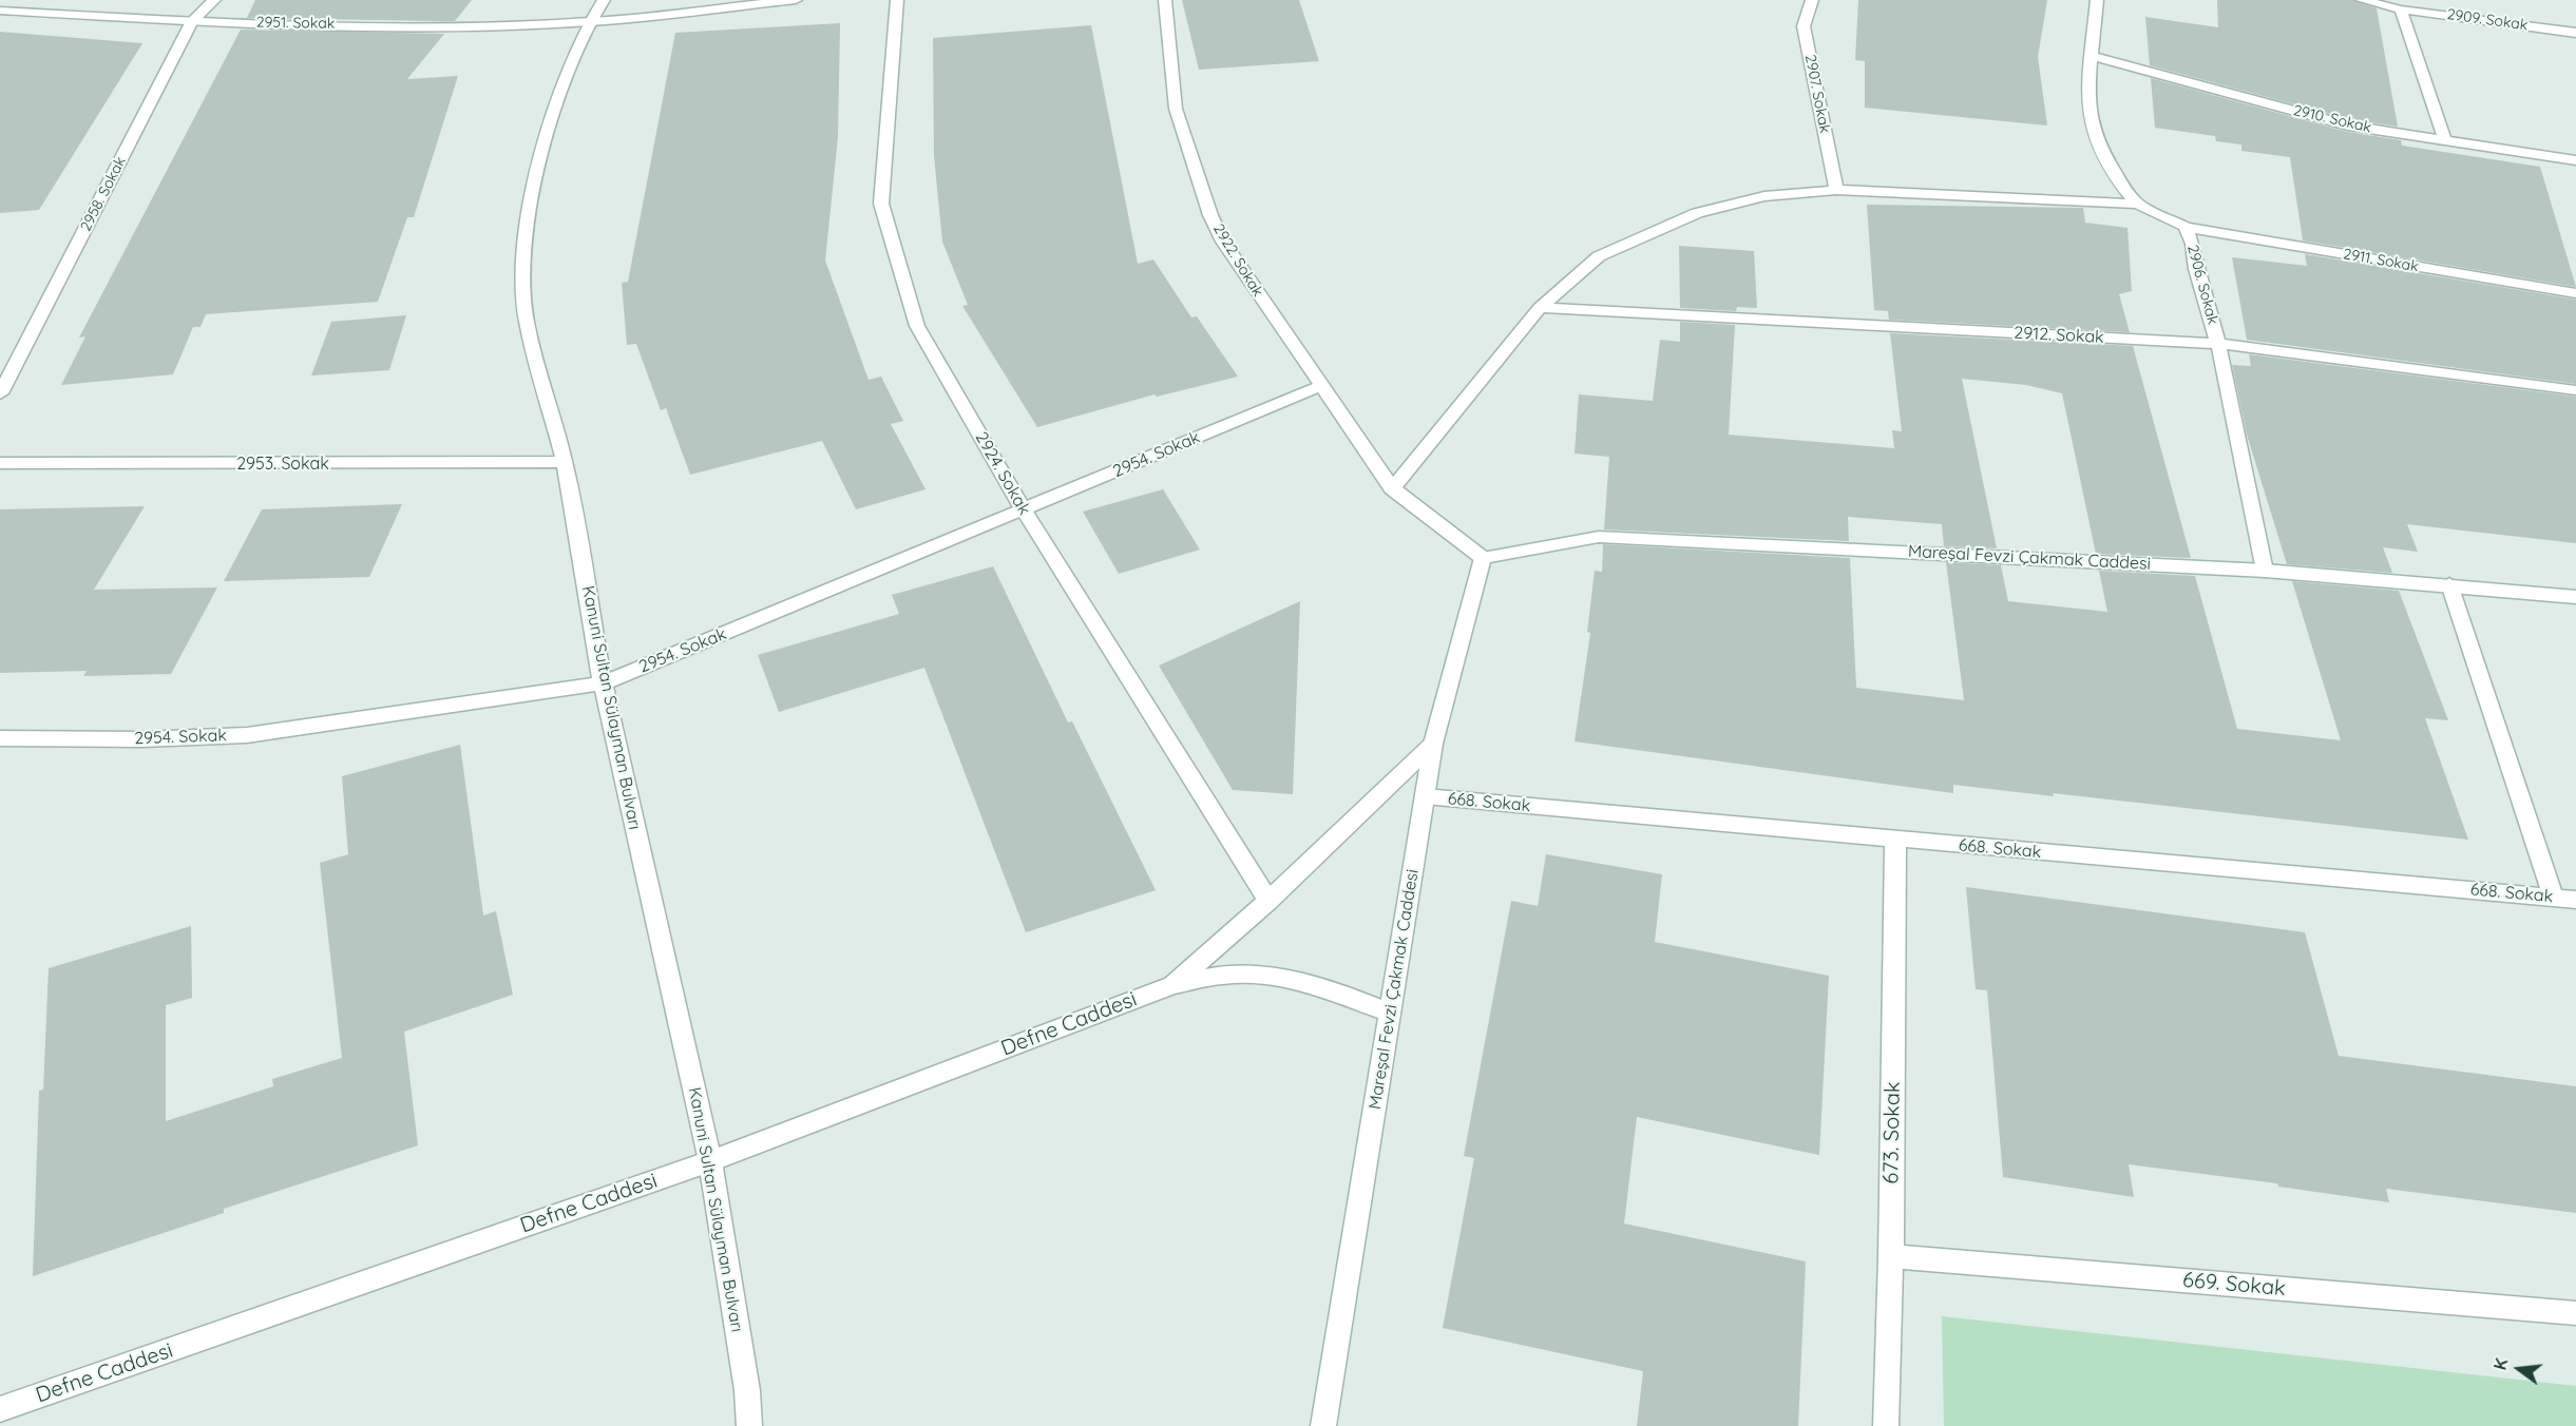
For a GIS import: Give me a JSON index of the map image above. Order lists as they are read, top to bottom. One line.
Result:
{"streets":{"street":["2909. Sokak","2951. Sokak","2907. Sokak","2910. Sokak","2958. Sokak","2922. Sokak","2911. Sokak","2906. Sokak","2912. Sokak","2954. Sokak","2953. Sokak","2924. Sokak","Mareşal Fevzi Çakmak Caddesi","Kanuni Sultan Sülayman Bulvarı","668. Sokak","Defne Caddesi","673. Sokak","669. Sokak"]},"crossings":[["2951. Sokak","2958. Sokak"],["2951. Sokak","Kanuni Sultan Sülayman Bulvarı"],["2922. Sokak","2954. Sokak"],["2911. Sokak","2906. Sokak"],["2906. Sokak","2912. Sokak"],["2906. Sokak","Mareşal Fevzi Çakmak Caddesi"],["2954. Sokak","2924. Sokak"],["2954. Sokak","Kanuni Sultan Sülayman Bulvarı"],["2953. Sokak","Kanuni Sultan Sülayman Bulvarı"],["Mareşal Fevzi Çakmak Caddesi","668. Sokak"],["Kanuni Sultan Sülayman Bulvarı","Defne Caddesi"],["668. Sokak","673. Sokak"],["673. Sokak","669. Sokak"]],"north":"left"}
